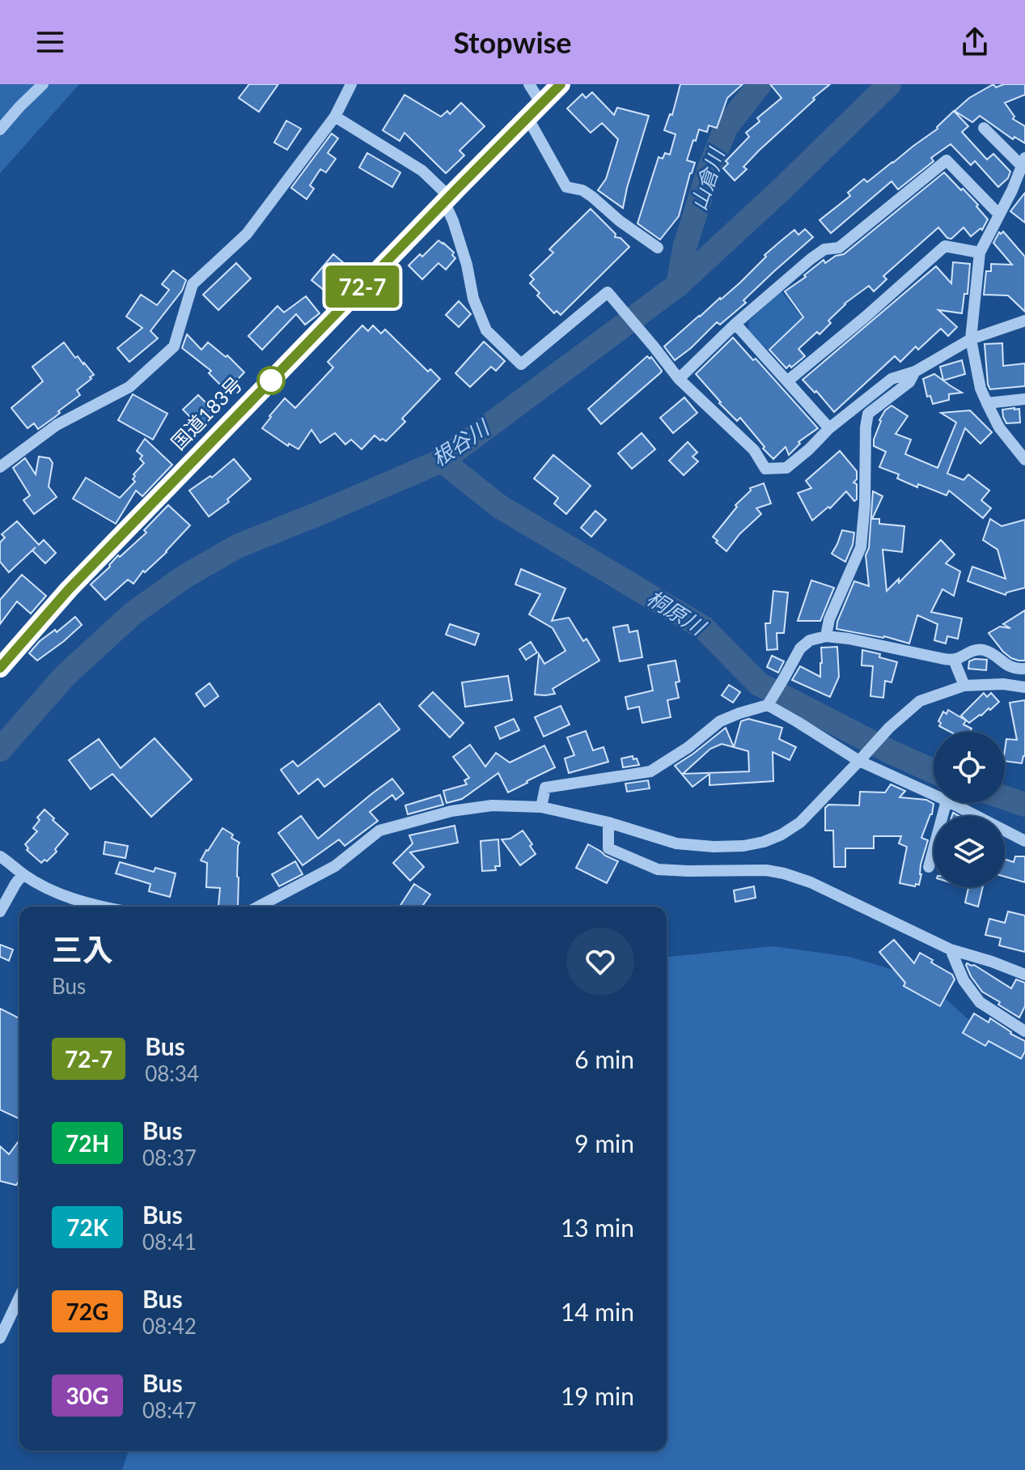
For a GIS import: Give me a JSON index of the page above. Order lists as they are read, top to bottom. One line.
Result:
{"streets":{"highway":["国道183号"]},"water":["山倉川","根谷川","桐原川"],"lines":["bus line 72-7"],"page":{"header":"Stopwise","on_map":"72-7","heading":["三入","Bus"],"list":[{"mark":"72-7","name":"Bus","note":"08:34","value":"6 min"},{"mark":"72H","name":"Bus","note":"08:37","value":"9 min"},{"mark":"72K","name":"Bus","note":"08:41","value":"13 min"},{"mark":"72G","name":"Bus","note":"08:42","value":"14 min"},{"mark":"30G","name":"Bus","note":"08:47","value":"19 min"}]}}
